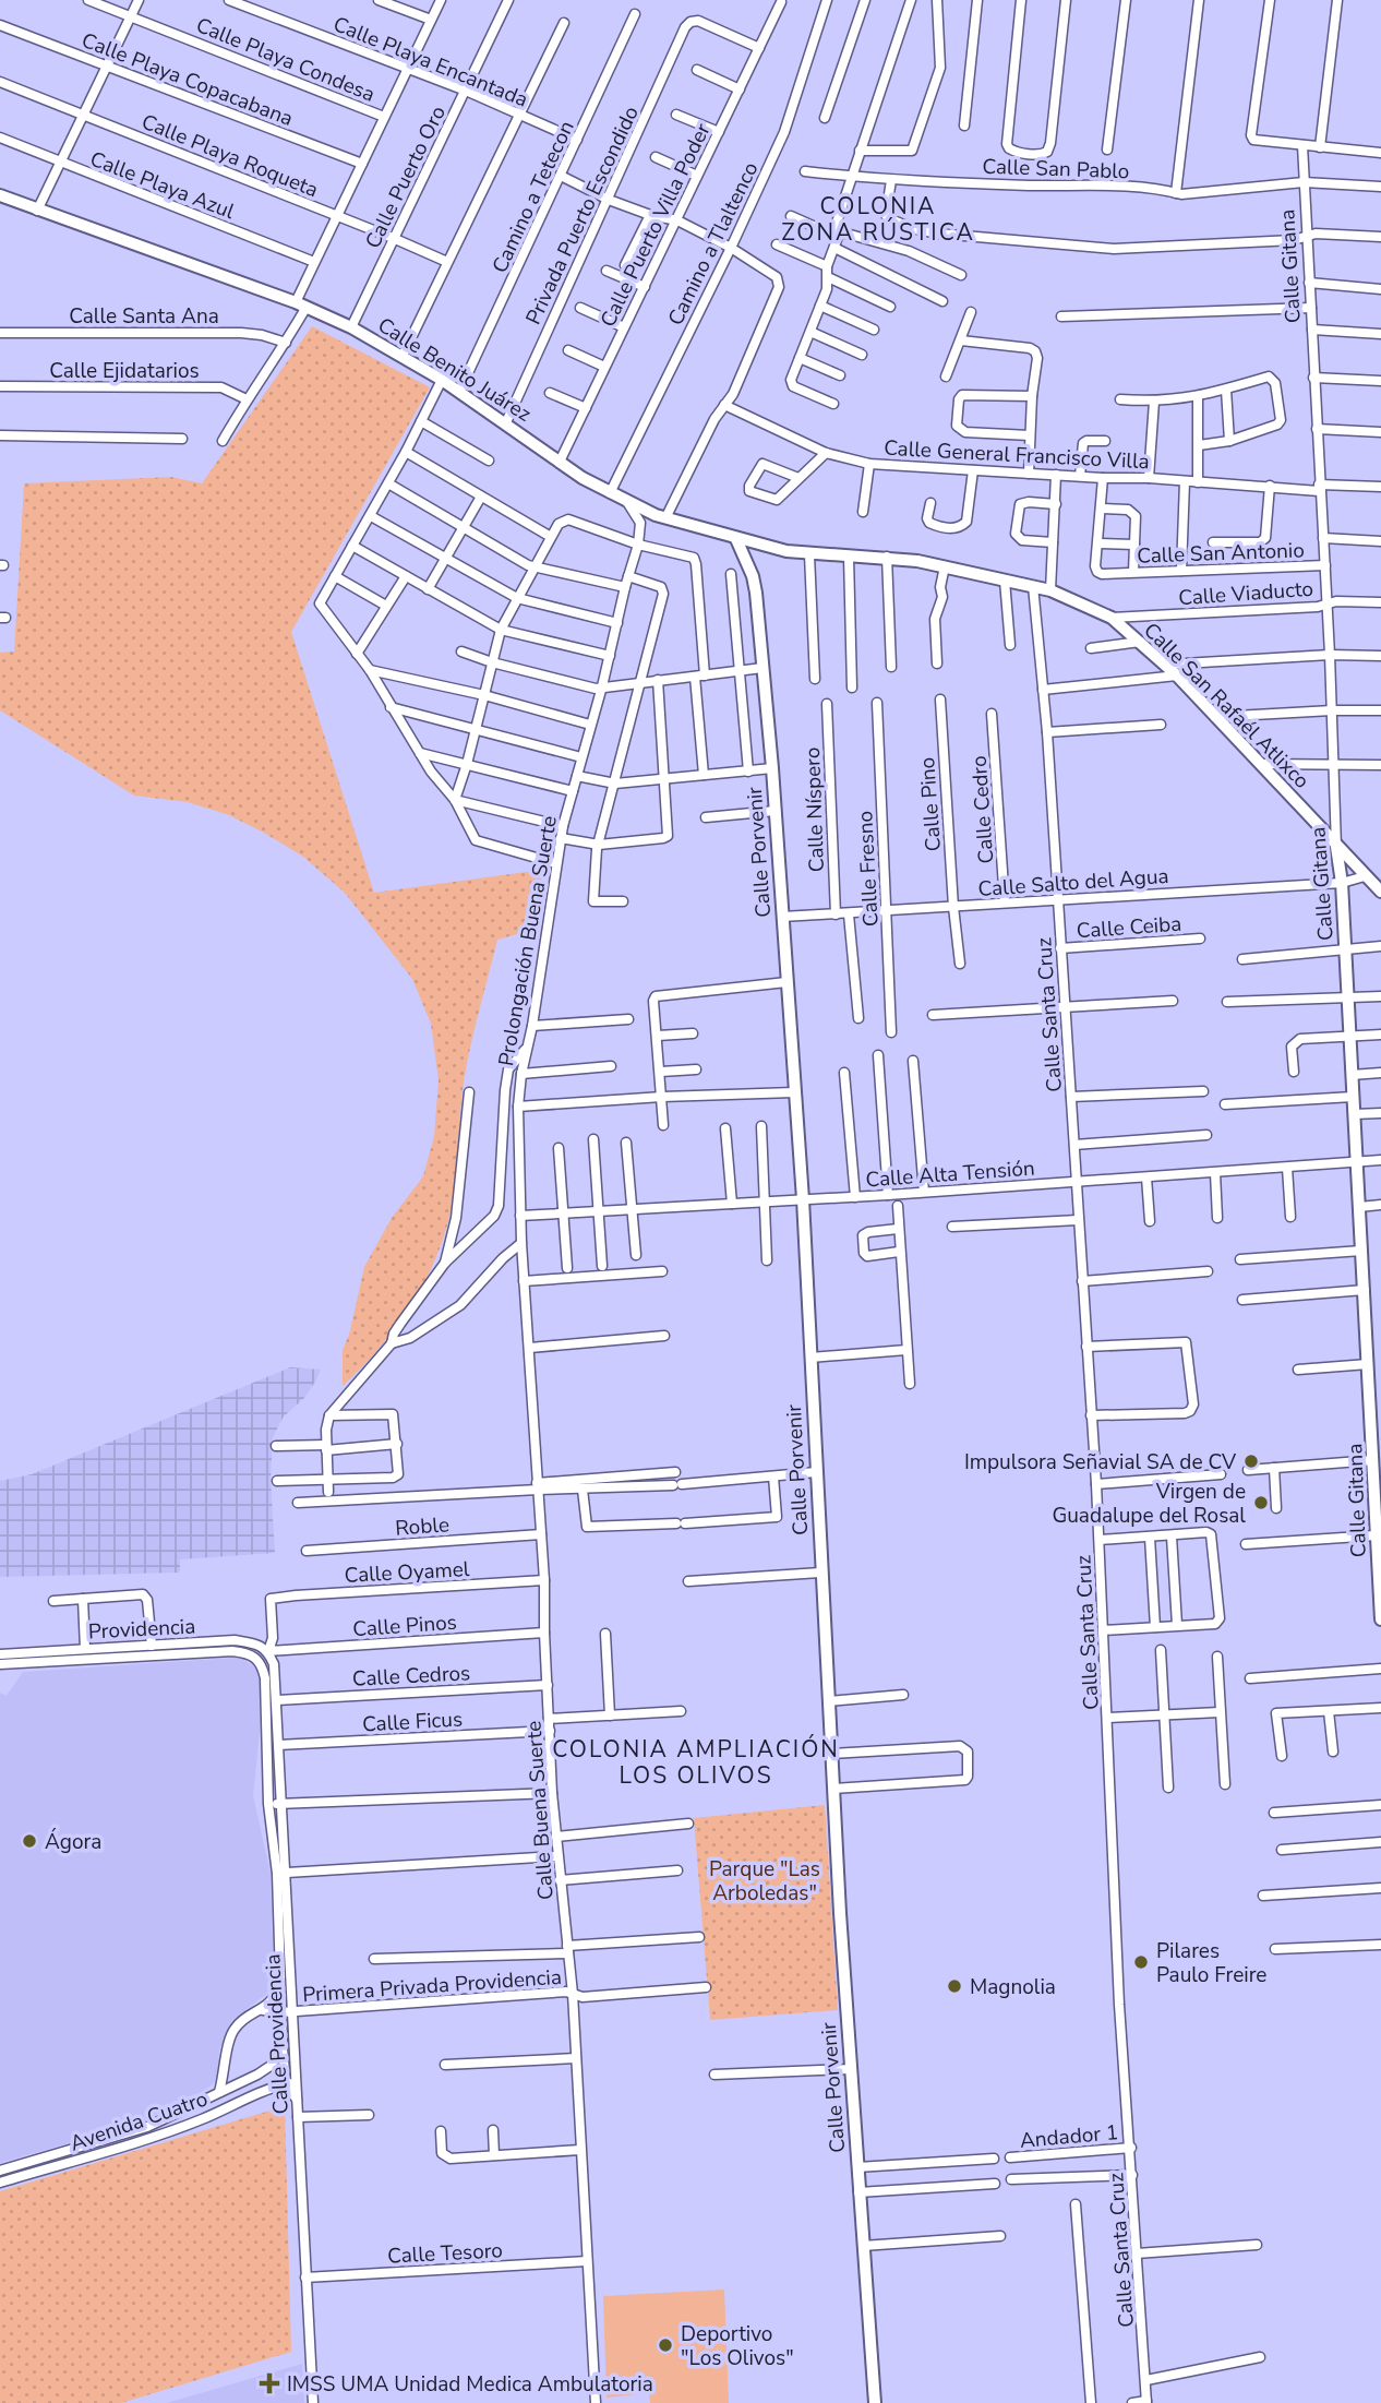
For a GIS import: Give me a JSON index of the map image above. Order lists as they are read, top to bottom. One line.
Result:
{"streets":{"street":["Calle Playa Condesa","Calle Playa Encantada","Calle Playa Copacabana","Calle Playa Roqueta","Calle San Pablo","Calle Puerto Oro","Calle Playa Azul","Camino a Tetecon","Privada Puerto Escondido","Calle Puerto Villa Poder","Camino a Tlaltenco","Calle Gitana","Calle Santa Ana","Calle Benito Juárez","Calle Ejidatarios","Calle General Francisco Villa","Calle San Antonio","Calle Viaducto","Calle San Rafaél Atlixco","Calle Pino","Calle Níspero","Calle Cedro","Calle Porvenir","Calle Fresno","Calle Salto del Agua","Calle Ceiba","Prolongación Buena Suerte","Calle Santa Cruz","Calle Alta Tensión","Roble","Calle Oyamel","Calle Pinos","Providencia","Calle Cedros","Calle Ficus","Calle Buena Suerte","Primera Privada Providencia","Calle Providencia","Avenida Cuatro","Andador 1","Calle Tesoro"]},"crossings":[["Calle Playa Encantada","Calle Puerto Oro"],["Calle Playa Encantada","Camino a Tetecon"],["Calle Playa Roqueta","Calle Puerto Oro"],["Calle San Pablo","Calle Gitana"],["Calle Puerto Oro","Calle Benito Juárez"],["Camino a Tetecon","Calle Benito Juárez"],["Privada Puerto Escondido","Calle Puerto Villa Poder"],["Privada Puerto Escondido","Calle Benito Juárez"],["Calle Puerto Villa Poder","Calle Benito Juárez"],["Camino a Tlaltenco","Calle Benito Juárez"],["Calle Gitana","Calle General Francisco Villa"],["Calle Gitana","Calle San Antonio"],["Calle Gitana","Calle Viaducto"],["Calle Gitana","Calle San Rafaél Atlixco"],["Calle Gitana","Calle Salto del Agua"],["Calle Gitana","Calle Alta Tensión"],["Calle Benito Juárez","Calle San Rafaél Atlixco"],["Calle Benito Juárez","Calle Porvenir"],["Calle Benito Juárez","Prolongación Buena Suerte"],["Calle Viaducto","Calle San Rafaél Atlixco"],["Calle San Rafaél Atlixco","Calle Salto del Agua"],["Calle San Rafaél Atlixco","Calle Santa Cruz"],["Calle Pino","Calle Salto del Agua"],["Calle Níspero","Calle Salto del Agua"],["Calle Cedro","Calle Salto del Agua"],["Calle Porvenir","Calle Salto del Agua"],["Calle Porvenir","Calle Alta Tensión"],["Calle Fresno","Calle Salto del Agua"],["Calle Salto del Agua","Calle Santa Cruz"],["Calle Ceiba","Calle Santa Cruz"],["Prolongación Buena Suerte","Calle Alta Tensión"],["Prolongación Buena Suerte","Calle Buena Suerte"],["Calle Santa Cruz","Calle Alta Tensión"],["Calle Santa Cruz","Andador 1"],["Calle Alta Tensión","Calle Buena Suerte"],["Roble","Calle Buena Suerte"],["Calle Oyamel","Calle Pinos"],["Calle Oyamel","Providencia"],["Calle Oyamel","Calle Buena Suerte"],["Calle Oyamel","Calle Providencia"],["Calle Pinos","Providencia"],["Calle Pinos","Calle Buena Suerte"],["Calle Pinos","Calle Providencia"],["Providencia","Calle Providencia"],["Calle Cedros","Calle Buena Suerte"],["Calle Cedros","Calle Providencia"],["Calle Ficus","Calle Buena Suerte"],["Calle Ficus","Calle Providencia"],["Calle Buena Suerte","Primera Privada Providencia"],["Calle Buena Suerte","Calle Tesoro"],["Primera Privada Providencia","Calle Providencia"],["Primera Privada Providencia","Avenida Cuatro"],["Calle Providencia","Avenida Cuatro"],["Calle Providencia","Calle Tesoro"]],"districts":["COLONIA ZONA RÚSTICA","COLONIA AMPLIACIÓN LOS OLIVOS"],"parks":["Parque \"Las Arboledas\""],"places":{"other":["Impulsora Señavial SA de CV","Virgen de Guadalupe del Rosal","Ágora","Pilares Paulo Freire","Magnolia","Deportivo \"Los Olivos\""],"health":["IMSS UMA Unidad Medica Ambulatoria"]}}
